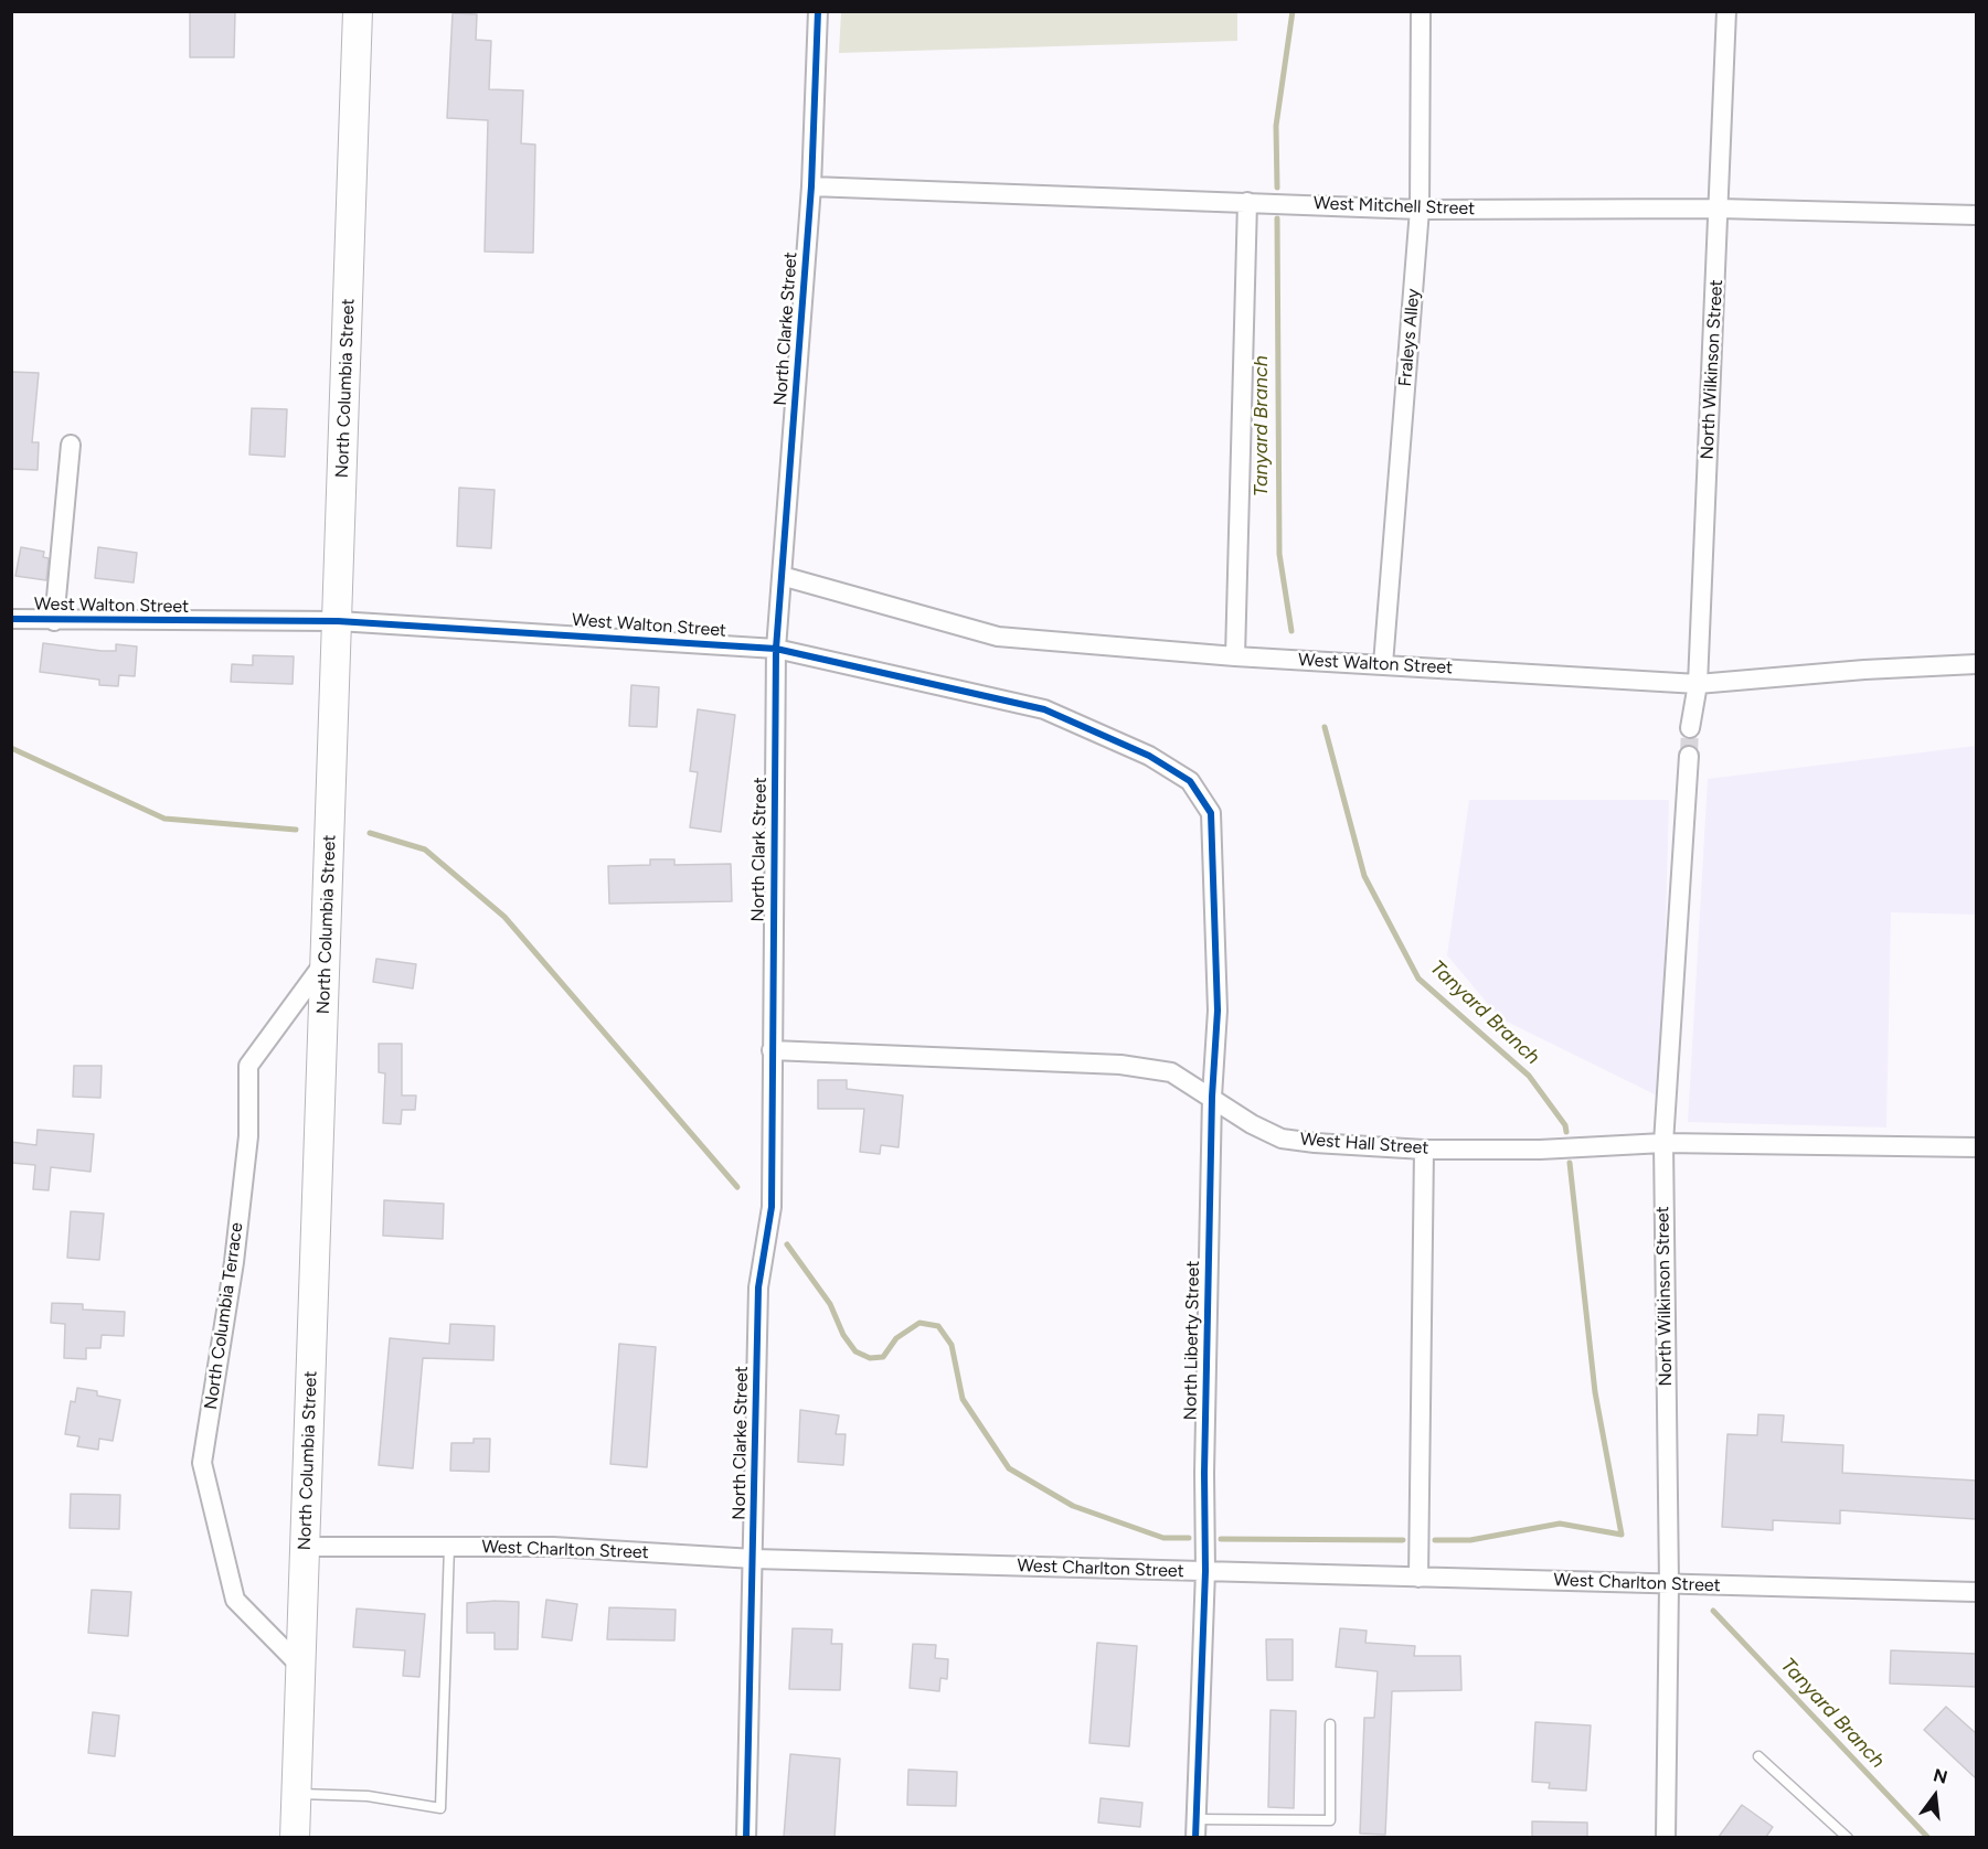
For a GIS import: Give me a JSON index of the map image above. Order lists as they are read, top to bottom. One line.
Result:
{"streets":{"main road":["North Columbia Street"],"street":["West Mitchell Street","North Clarke Street","Fraleys Alley","North Wilkinson Street","West Walton Street","North Clark Street","West Hall Street","North Columbia Terrace","North Liberty Street","West Charlton Street"]},"crossings":[["West Mitchell Street","North Clarke Street"],["West Mitchell Street","Fraleys Alley"],["West Mitchell Street","North Wilkinson Street"],["North Clarke Street","West Walton Street"],["North Clarke Street","North Clark Street"],["North Clarke Street","West Hall Street"],["North Clarke Street","West Charlton Street"],["Fraleys Alley","West Walton Street"],["North Wilkinson Street","West Walton Street"],["North Wilkinson Street","West Hall Street"],["North Wilkinson Street","West Charlton Street"],["North Columbia Street","West Walton Street"],["North Columbia Street","North Columbia Terrace"],["North Columbia Street","West Charlton Street"],["West Walton Street","North Clark Street"],["West Walton Street","North Liberty Street"],["North Clark Street","West Hall Street"],["West Hall Street","North Liberty Street"],["North Liberty Street","West Charlton Street"]],"water":["Tanyard Branch"],"north":"top"}
